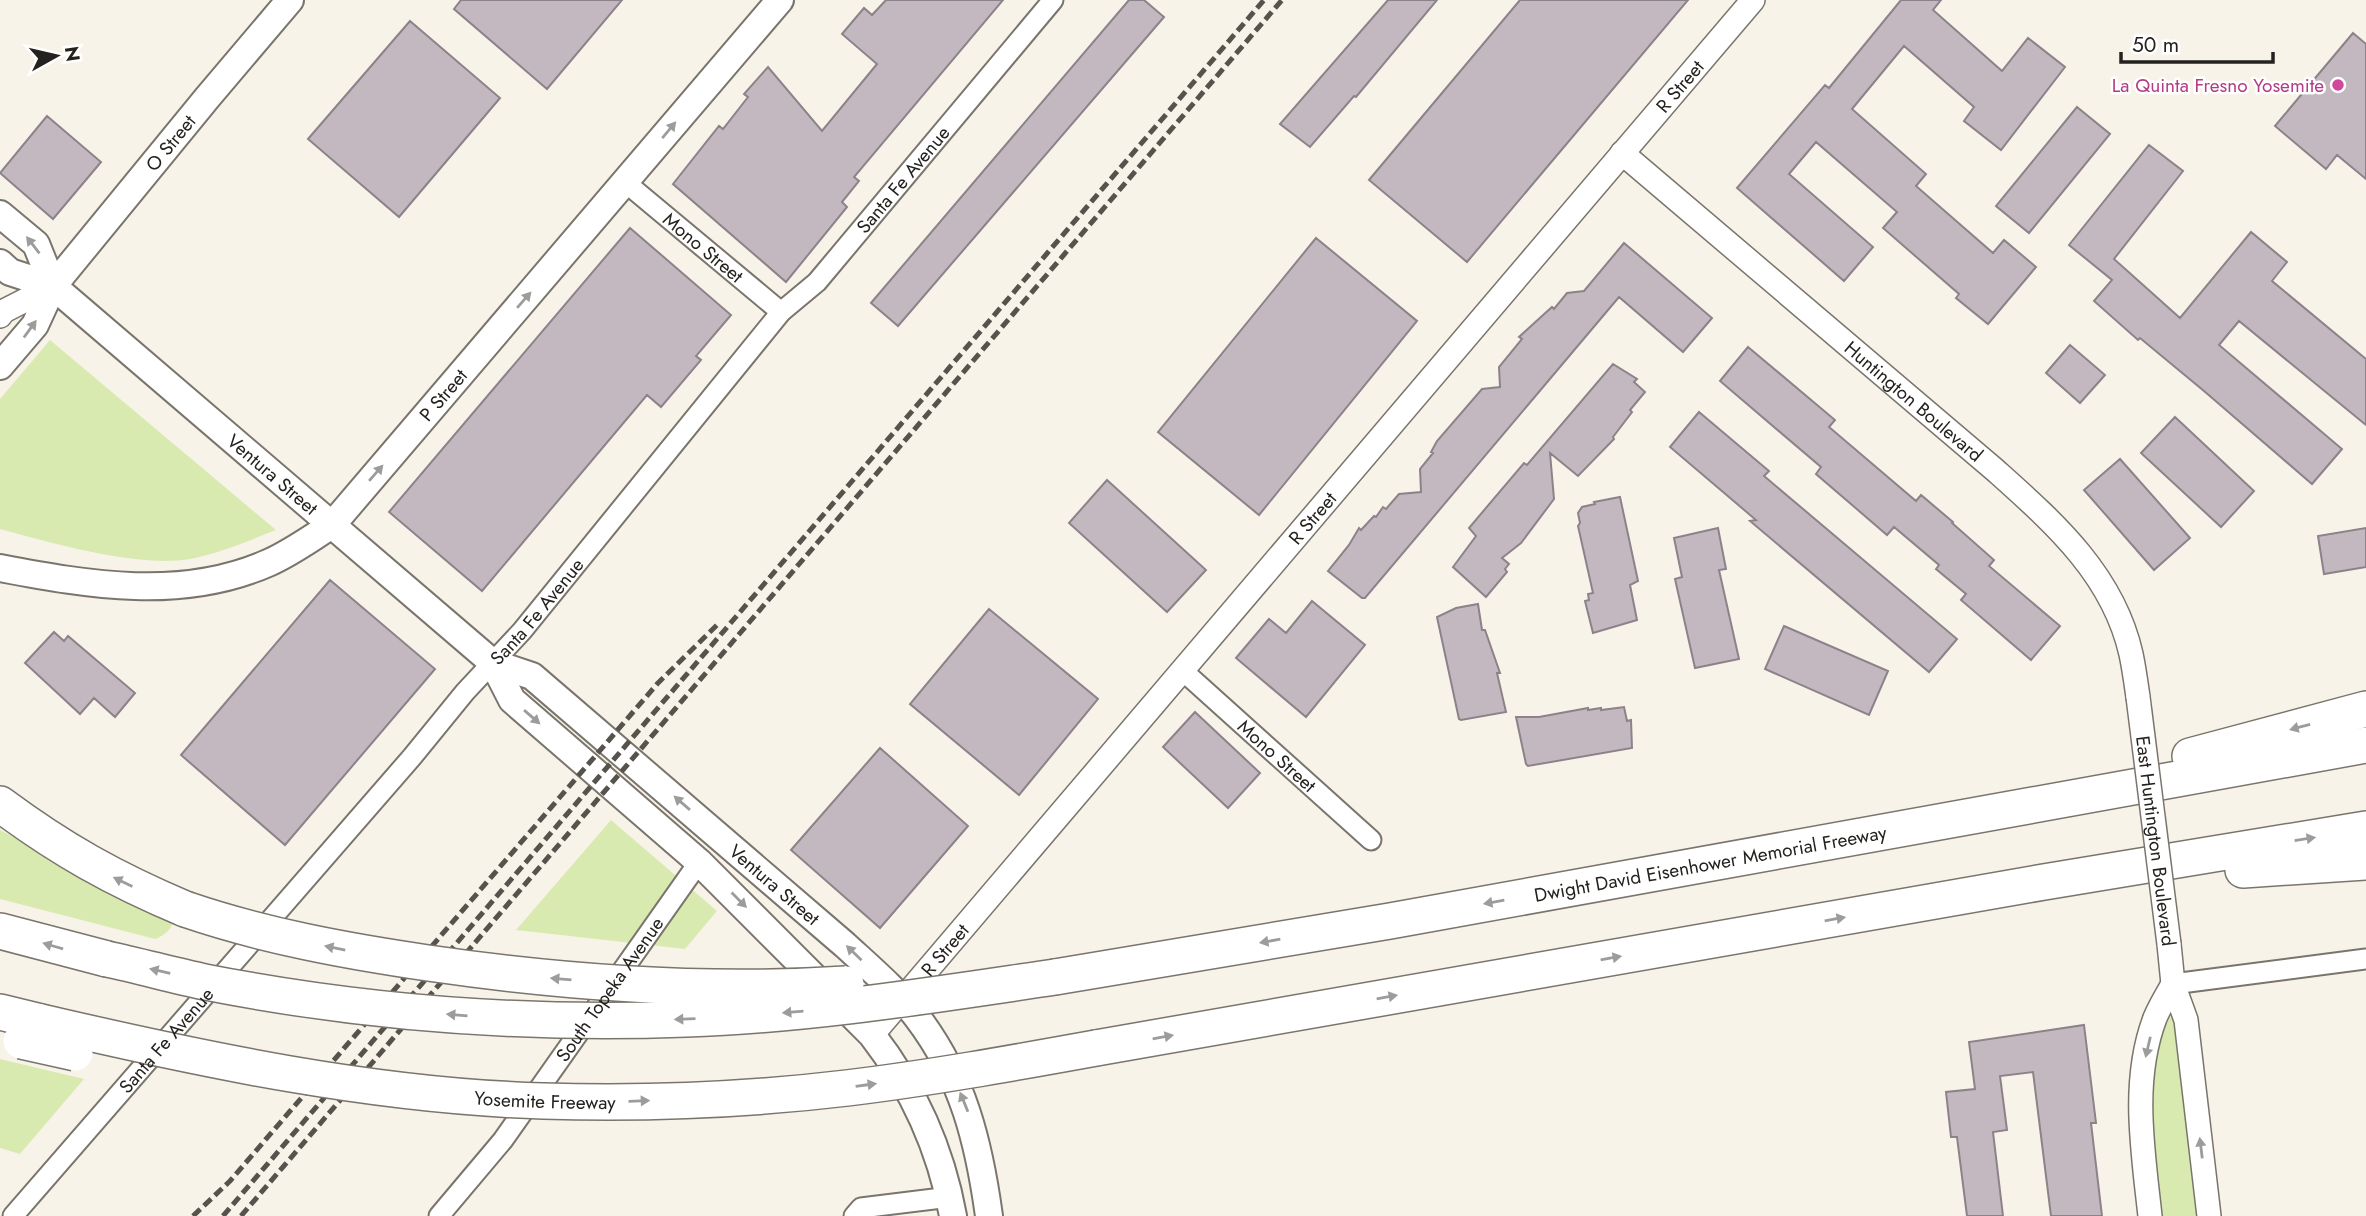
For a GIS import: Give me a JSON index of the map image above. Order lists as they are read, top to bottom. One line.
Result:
{"streets":{"highway":["Dwight David Eisenhower Memorial Freeway","Yosemite Freeway"],"main road":["O Street","P Street","Ventura Street"],"street":["R Street","Santa Fe Avenue","Mono Street","Huntington Boulevard","East Huntington Boulevard","South Topeka Avenue"]},"crossings":[["R Street","Mono Street"],["R Street","Huntington Boulevard"],["R Street","Ventura Street"],["O Street","Ventura Street"],["Santa Fe Avenue","Mono Street"],["Santa Fe Avenue","Ventura Street"],["Mono Street","P Street"],["P Street","Ventura Street"],["Huntington Boulevard","East Huntington Boulevard"],["Ventura Street","South Topeka Avenue"]],"one_way":["P Street","Dwight David Eisenhower Memorial Freeway"],"places":["La Quinta Fresno Yosemite"],"scale_bar":"50 m","north":"right"}
